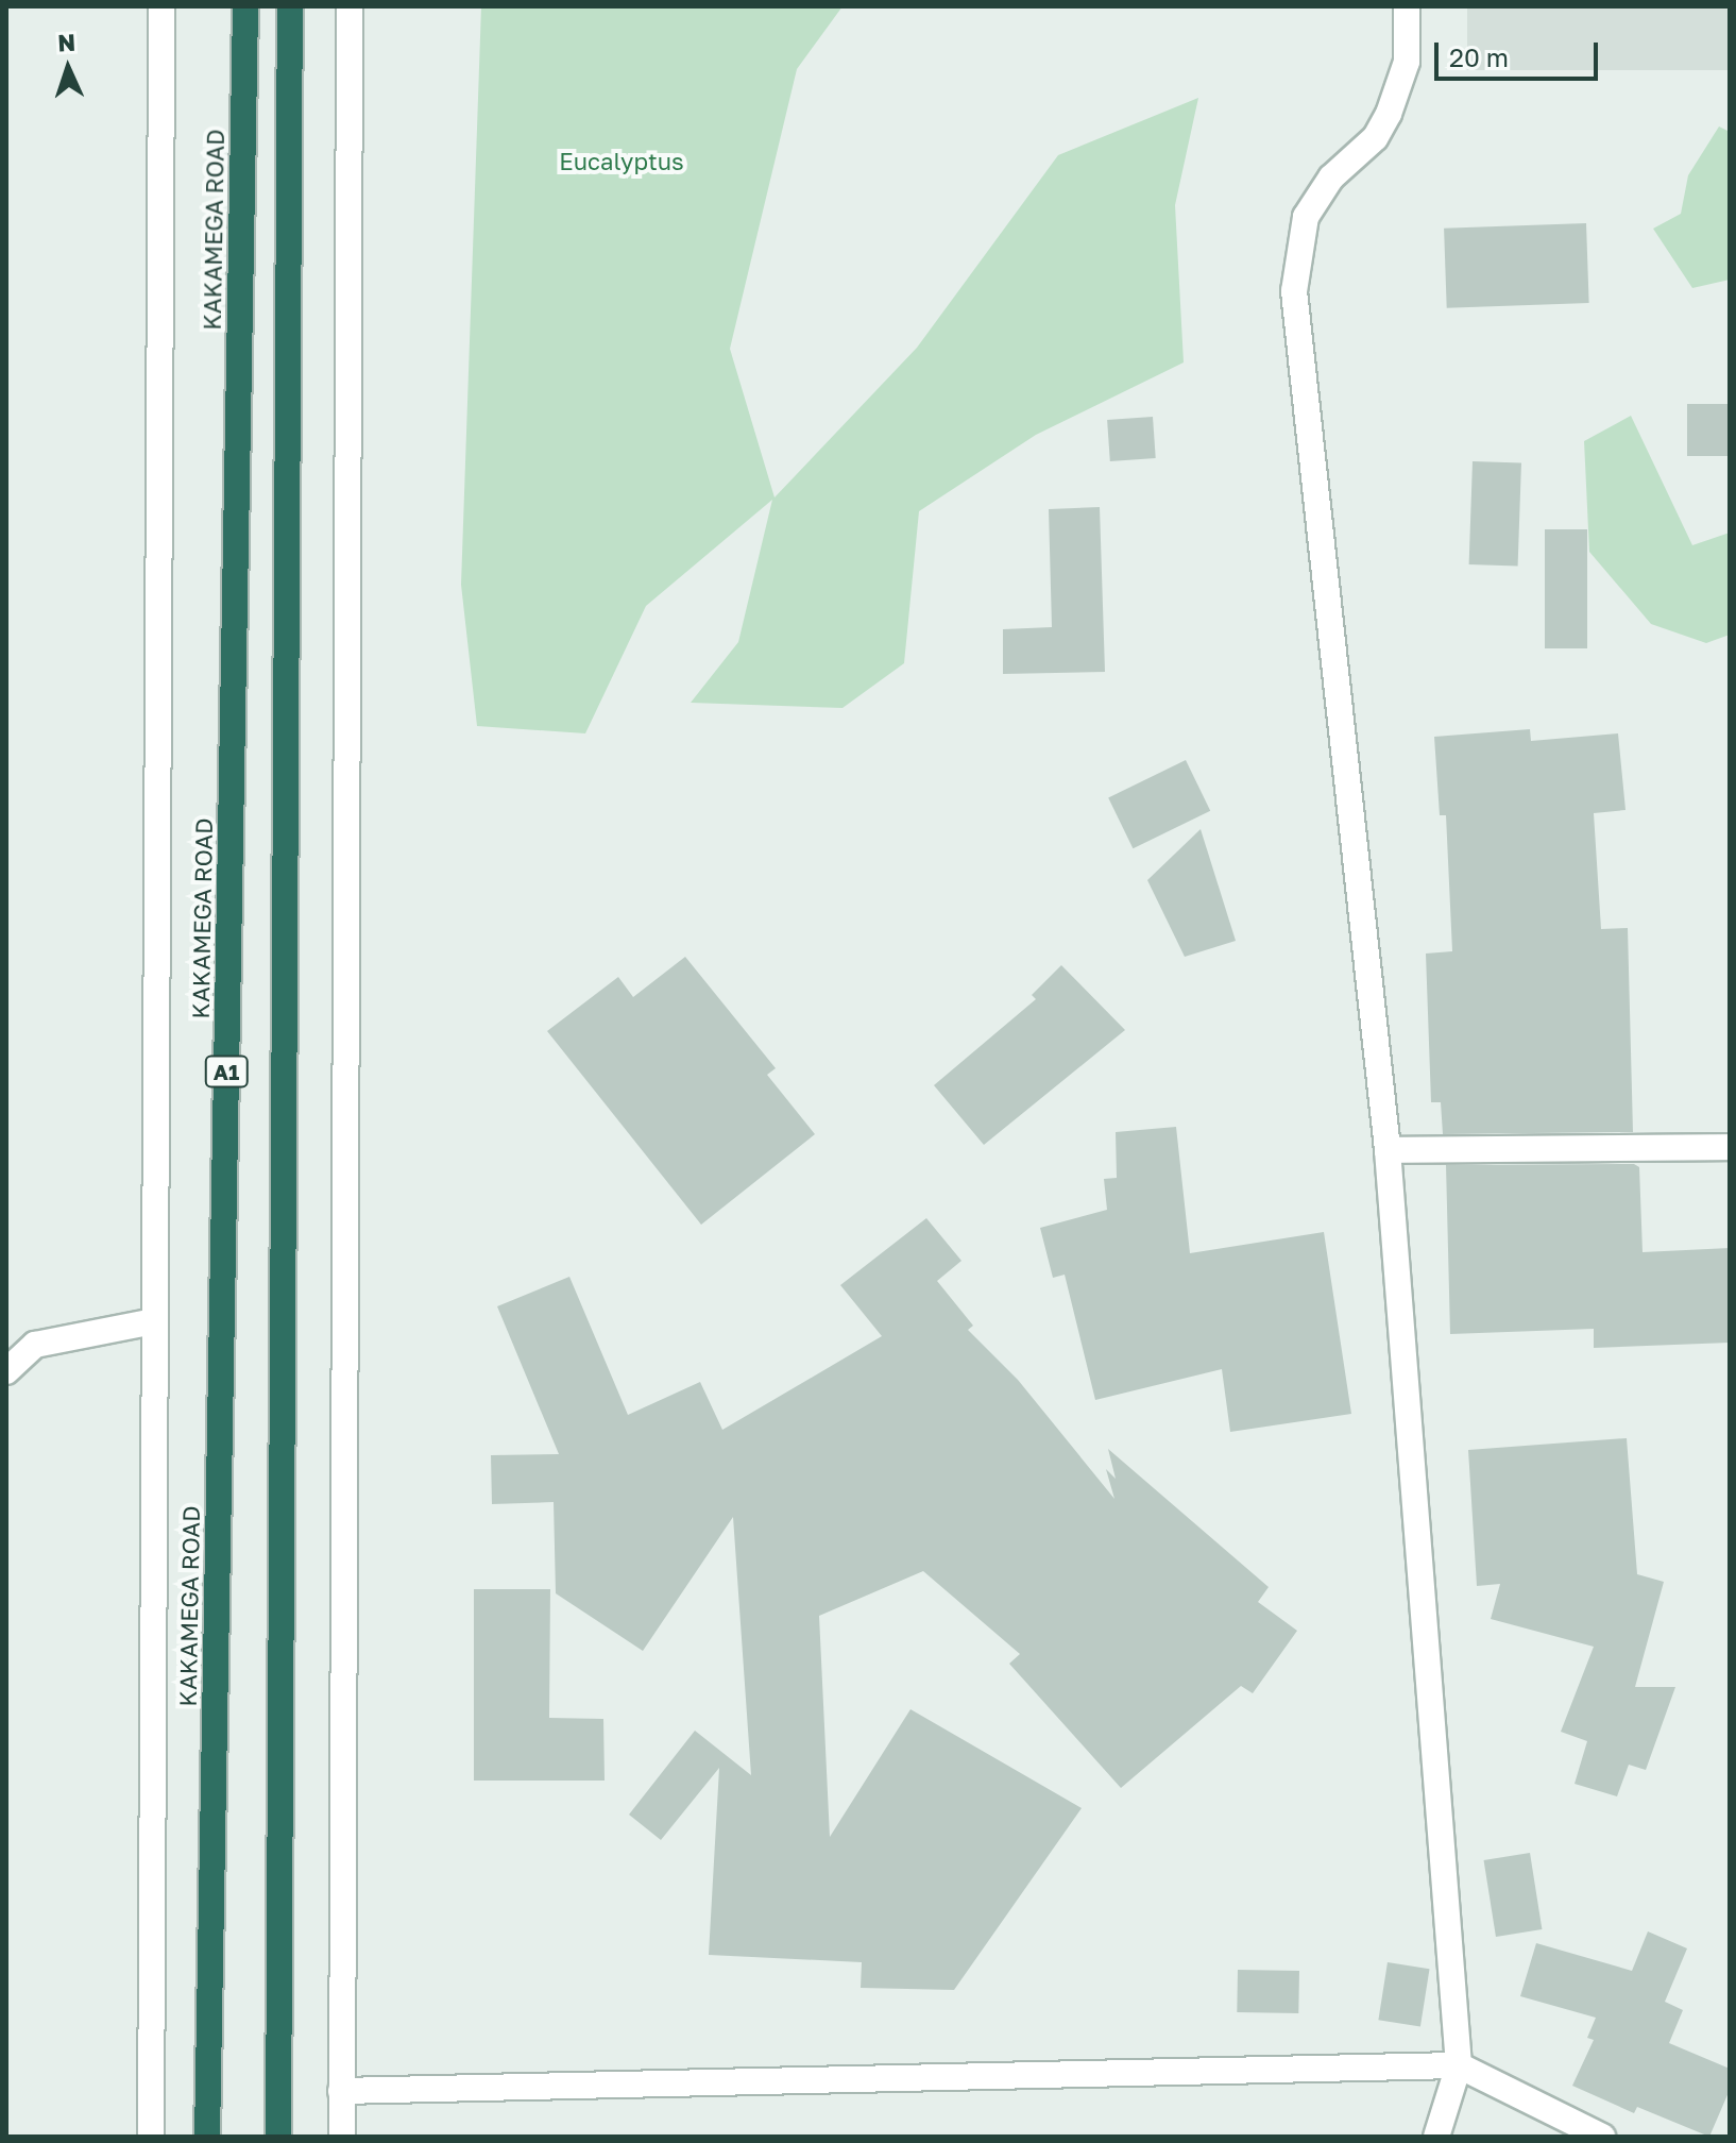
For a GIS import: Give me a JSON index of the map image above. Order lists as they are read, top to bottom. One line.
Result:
{"streets":{"highway":["KAKAMEGA ROAD","A1"]},"parks":["Eucalyptus"],"scale_bar":"20 m","north":"top"}
